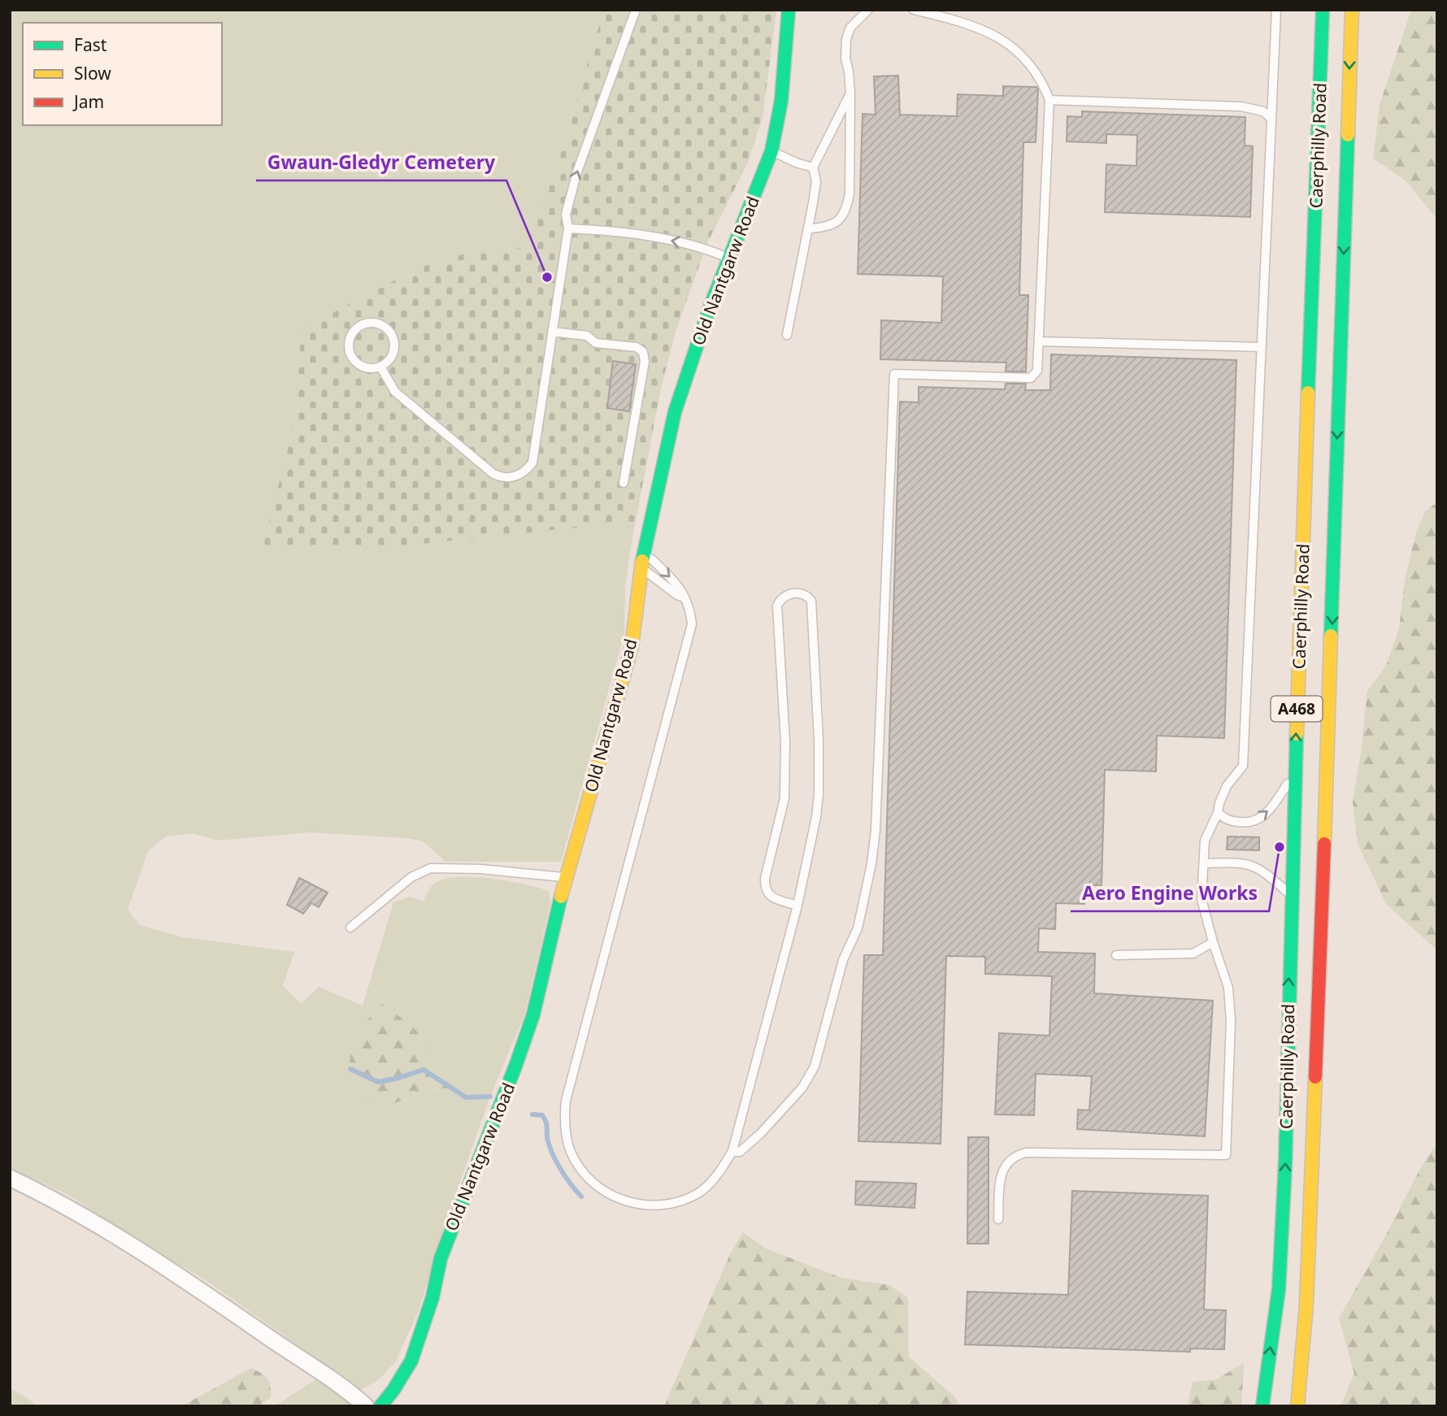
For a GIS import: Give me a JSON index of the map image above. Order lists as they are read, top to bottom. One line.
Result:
{"streets":{"main road":["Caerphilly Road","Old Nantgarw Road","A468"]},"places":["Gwaun-Gledyr Cemetery","Aero Engine Works"],"legend":["Fast","Slow","Jam"]}
